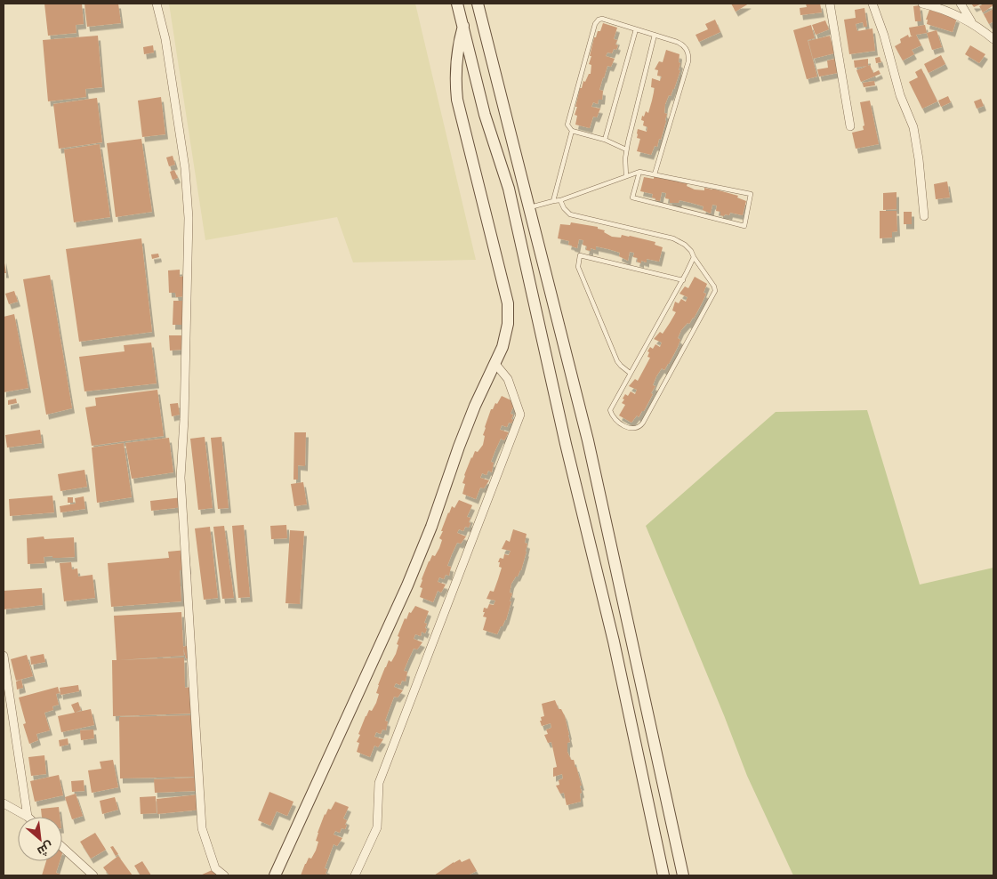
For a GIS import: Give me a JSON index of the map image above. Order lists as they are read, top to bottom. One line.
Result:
{"north":"bottom right"}
